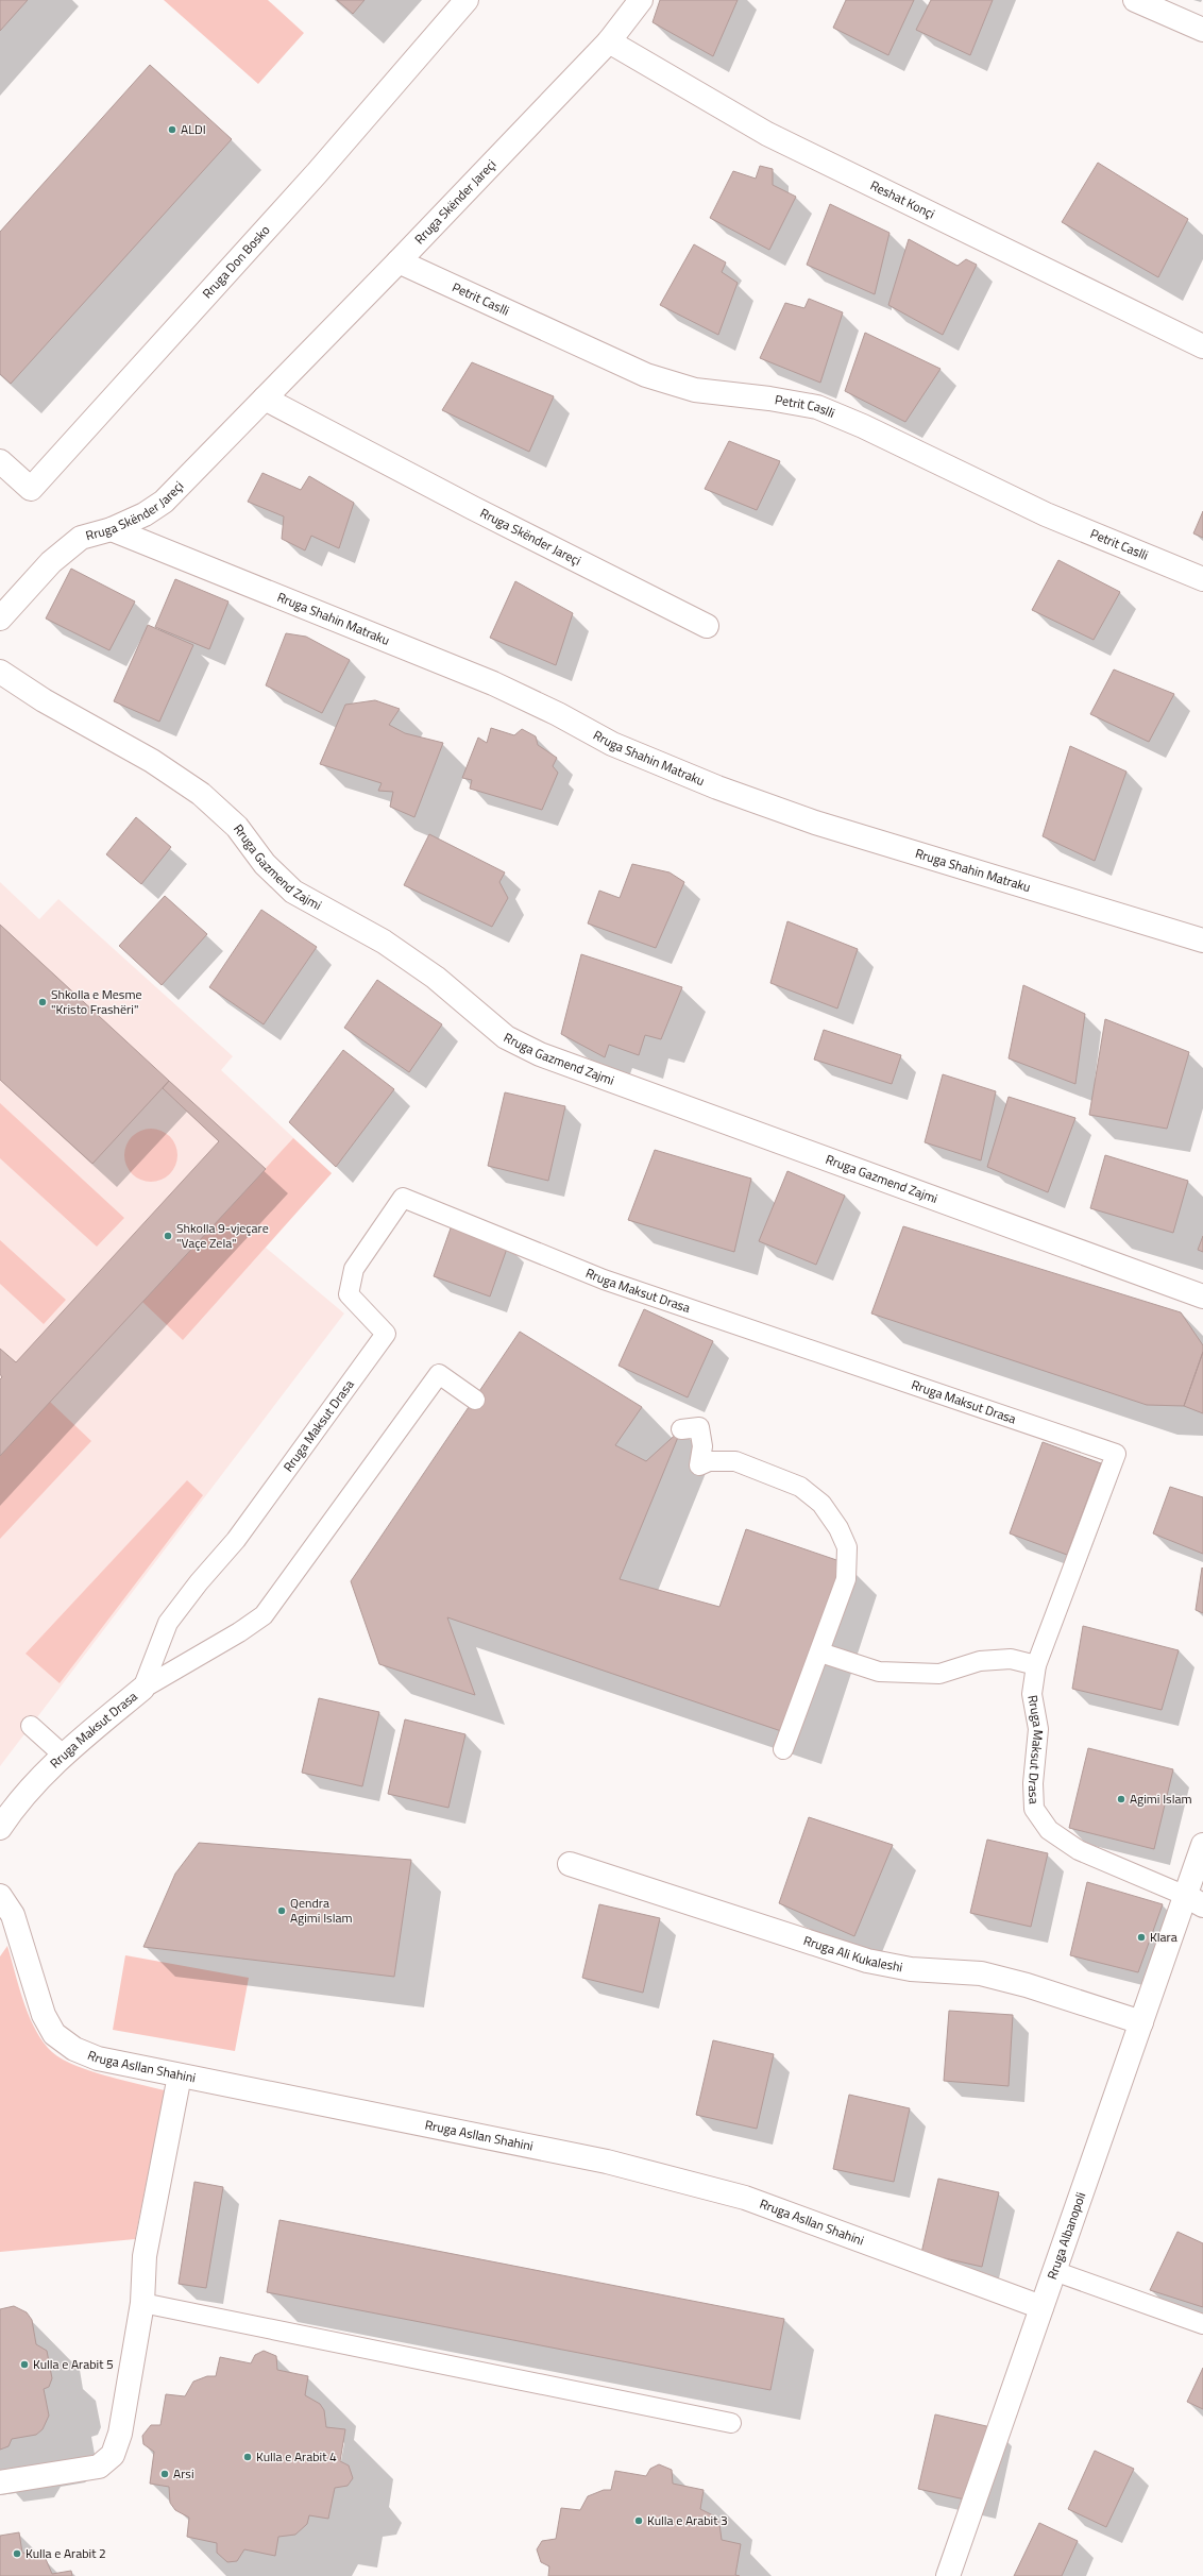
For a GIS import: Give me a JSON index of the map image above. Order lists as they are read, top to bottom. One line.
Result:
{"streets":{"street":["Reshat Konçi","Rruga Skënder Jareçi","Rruga Don Bosko","Petrit Caslli","Rruga Shahin Matraku","Rruga Gazmend Zajmi","Rruga Maksut Drasa","Rruga Ali Kukaleshi","Rruga Asllan Shahini","Rruga Albanopoli"]},"crossings":[["Reshat Konçi","Rruga Skënder Jareçi"],["Rruga Skënder Jareçi","Petrit Caslli"],["Rruga Skënder Jareçi","Rruga Shahin Matraku"],["Rruga Maksut Drasa","Rruga Albanopoli"],["Rruga Ali Kukaleshi","Rruga Albanopoli"],["Rruga Asllan Shahini","Rruga Albanopoli"]],"places":["ALDI","Shkolla e Mesme \"Kristo Frashëri\"","Shkolla 9-vjeçare \"Vaçe Zela\"","Agimi Islam","Qendra Agimi Islam","Klara","Kulla e Arabit 5","Kulla e Arabit 4","Arsi","Kulla e Arabit 3","Kulla e Arabit 2"]}
